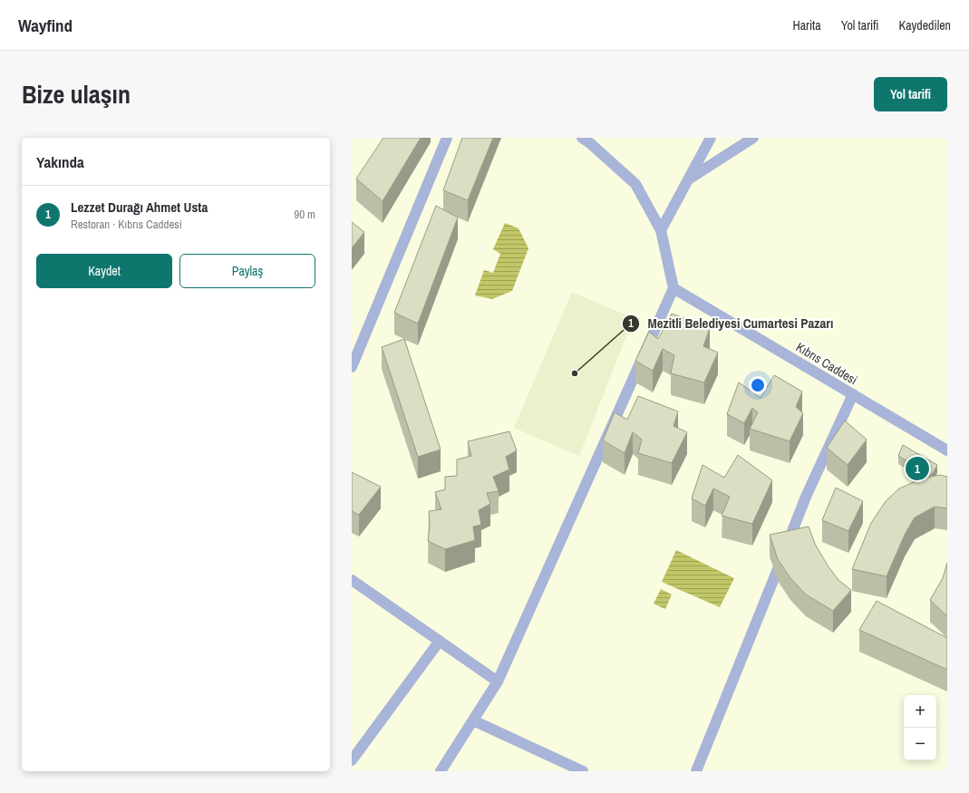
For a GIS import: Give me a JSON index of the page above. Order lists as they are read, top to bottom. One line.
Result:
{"streets":{"street":["Kıbrıs Caddesi"]},"places":["Mezitli Belediyesi Cumartesi Pazarı"],"page":{"header":"Wayfind","nav":["Harita","Yol tarifi","Kaydedilen"],"title":"Bize ulaşın","buttons":["Yol tarifi",["Kaydet","Paylaş"]],"heading":"Yakında","list":[{"mark":"1","name":"Lezzet Durağı Ahmet Usta","note":"Restoran · Kıbrıs Caddesi","value":"90 m"}],"pins":"1","map_buttons":["+","−"]}}
